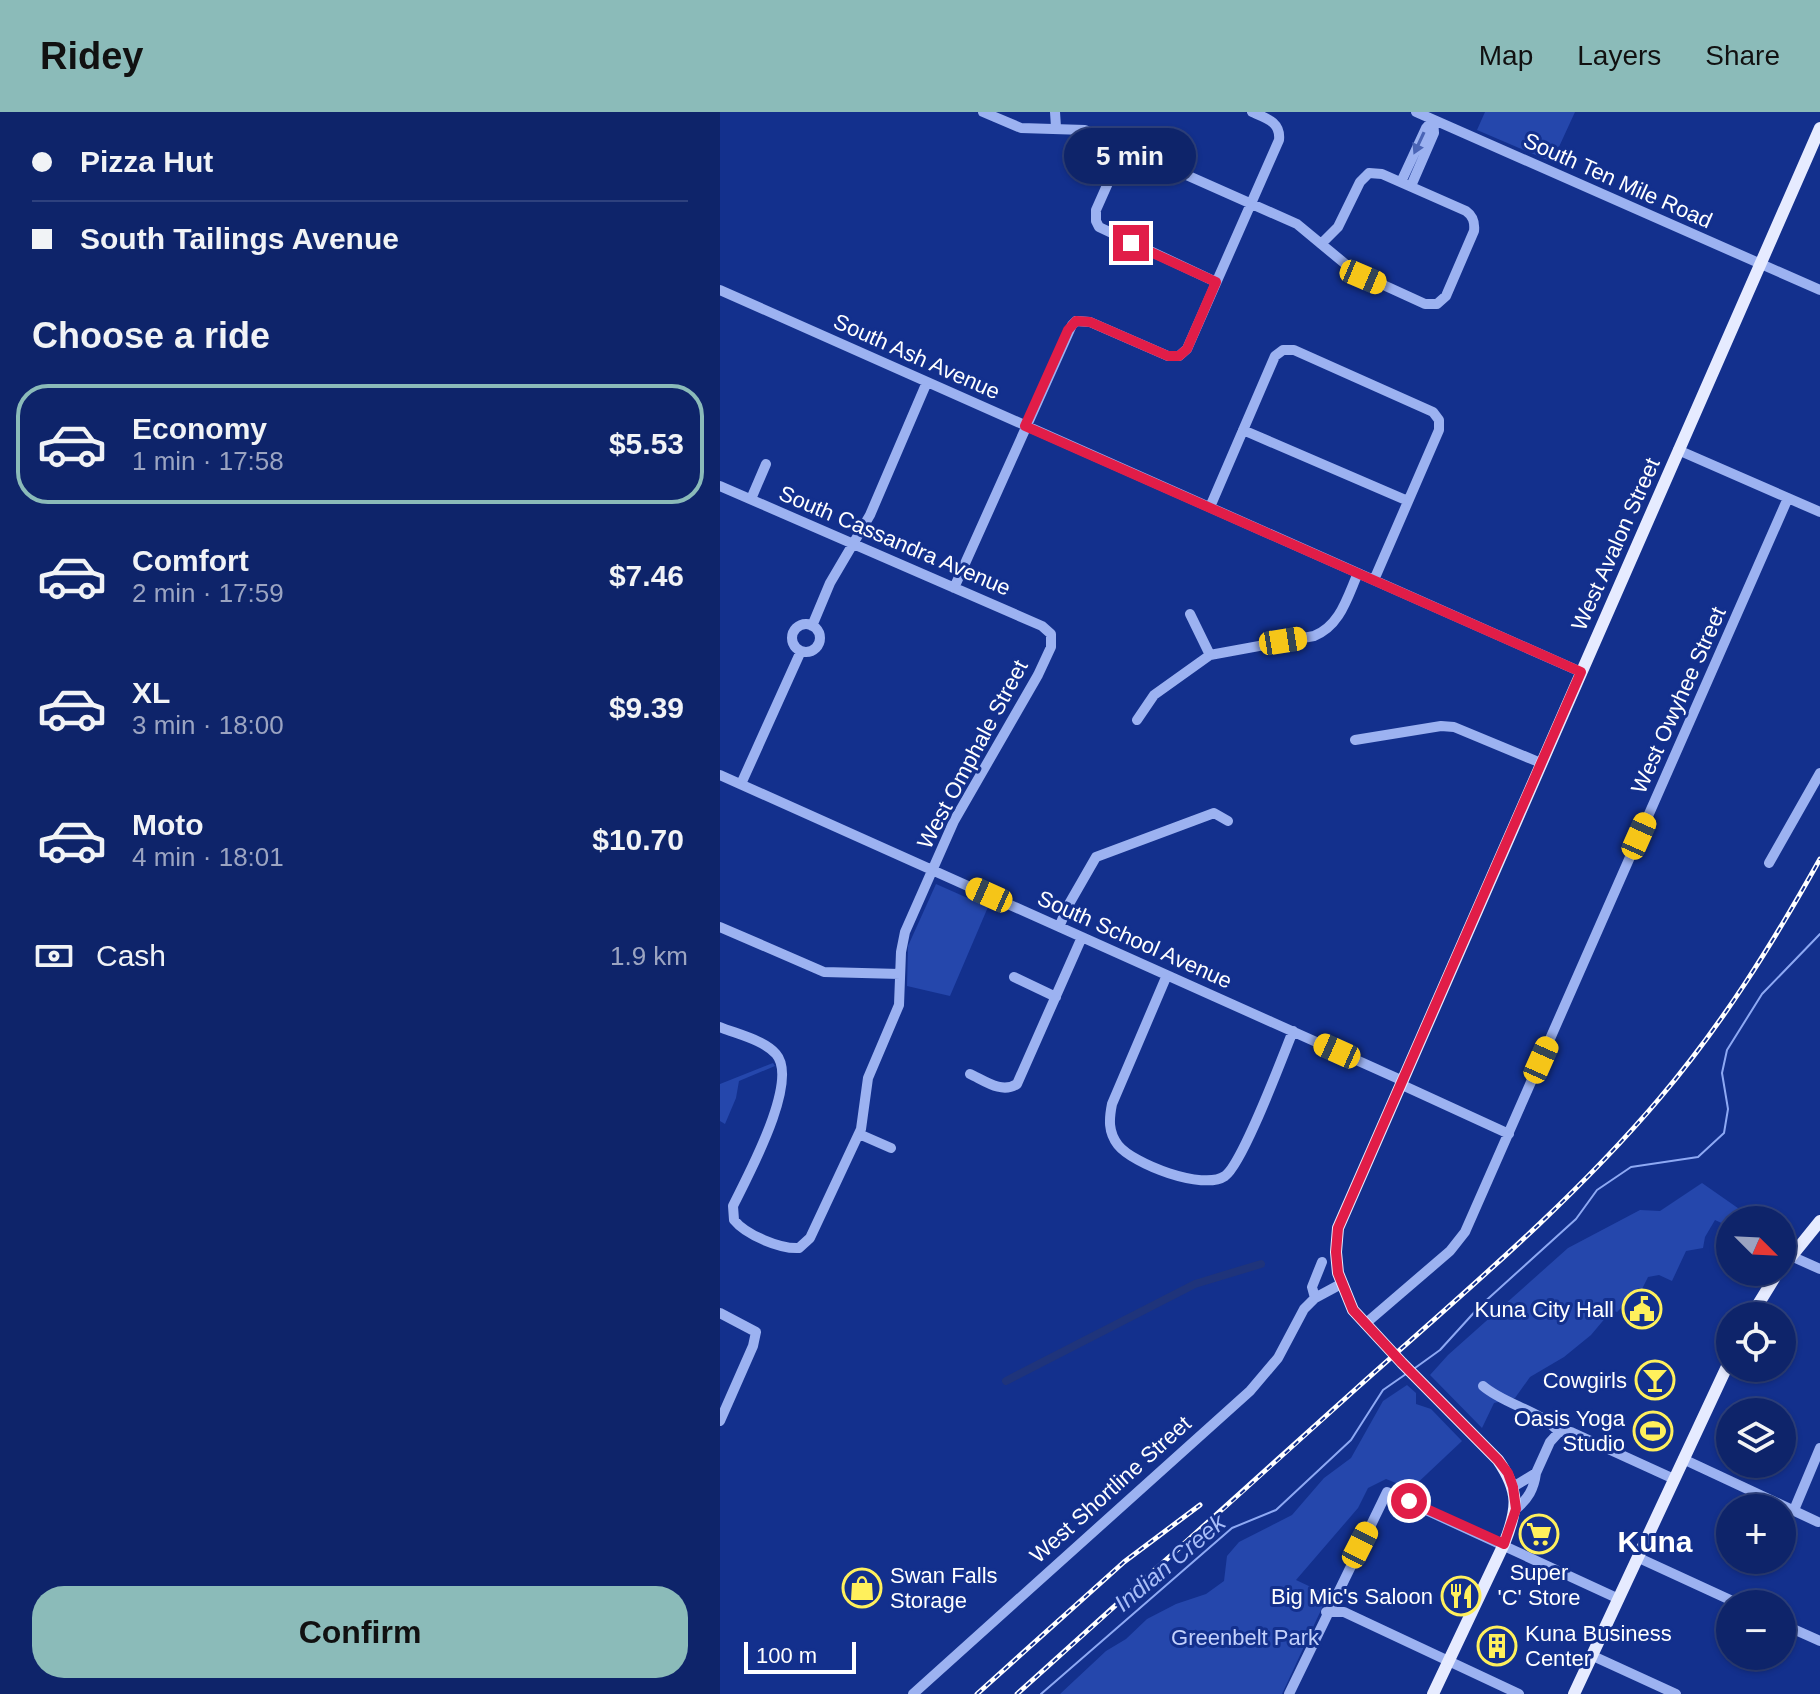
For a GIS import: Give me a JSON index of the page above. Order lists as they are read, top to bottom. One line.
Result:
{"streets":{"main road":["West Avalon Street"],"street":["South Ten Mile Road","South Ash Avenue","South Cassandra Avenue","West Owyhee Street","West Omphale Street","South School Avenue","West Shortline Street"]},"crossings":[["South Ten Mile Road","West Avalon Street"],["South Ash Avenue","West Avalon Street"],["South Cassandra Avenue","West Omphale Street"],["West Avalon Street","South School Avenue"],["West Avalon Street","West Shortline Street"],["West Owyhee Street","South School Avenue"],["West Omphale Street","South School Avenue"]],"districts":["Kuna"],"water":["Indian Creek"],"parks":["Greenbelt Park"],"places":{"public building":["Kuna City Hall"],"bar":["Cowgirls"],"sports":["Oasis Yoga Studio"],"supermarket":["Super 'C' Store"],"shop":["Swan Falls Storage"],"restaurant":["Big Mic's Saloon"],"building":["Kuna Business Center"]},"scale_bar":"100 m","north":"bottom right","page":{"header":"Ridey","nav":["Map","Layers","Share"],"banner":["Pizza Hut","South Tailings Avenue"],"bubble":"5 min","heading":"Choose a ride","list":[{"name":"Economy","note":"1 min · 17:58","value":"$5.53"},{"name":"Comfort","note":"2 min · 17:59","value":"$7.46"},{"name":"XL","note":"3 min · 18:00","value":"$9.39"},{"name":"Moto","note":"4 min · 18:01","value":"$10.70"}],"pay":["Cash","1.9 km"],"map_buttons":["+","−"],"buttons":"Confirm","scale":"100 m"}}
